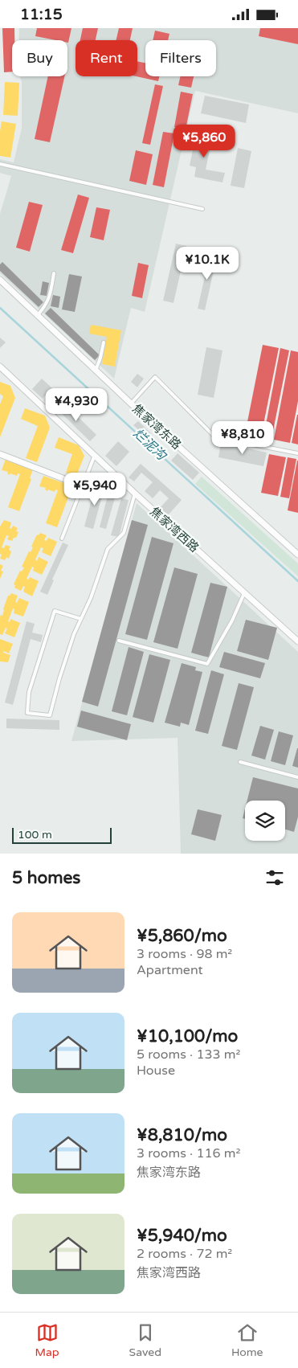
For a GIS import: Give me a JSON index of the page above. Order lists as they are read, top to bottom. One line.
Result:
{"streets":{"street":["焦家湾东路","焦家湾西路"]},"water":["烂泥沟"],"scale_bar":"100 m","page":{"status":"11:15","chip":["Buy","Rent","Filters"],"price":["¥5,860","¥10.1K","¥4,930","¥8,810","¥5,940"],"scale":"100 m","heading":"5 homes","list":[{"name":"¥5,860/mo","note":"3 rooms · 98 m² · Apartment"},{"name":"¥10,100/mo","note":"5 rooms · 133 m² · House"},{"name":"¥8,810/mo","note":"3 rooms · 116 m² · 焦家湾东路"},{"name":"¥5,940/mo","note":"2 rooms · 72 m² · 焦家湾西路"}],"tabs":["Map","Saved","Home"]}}
